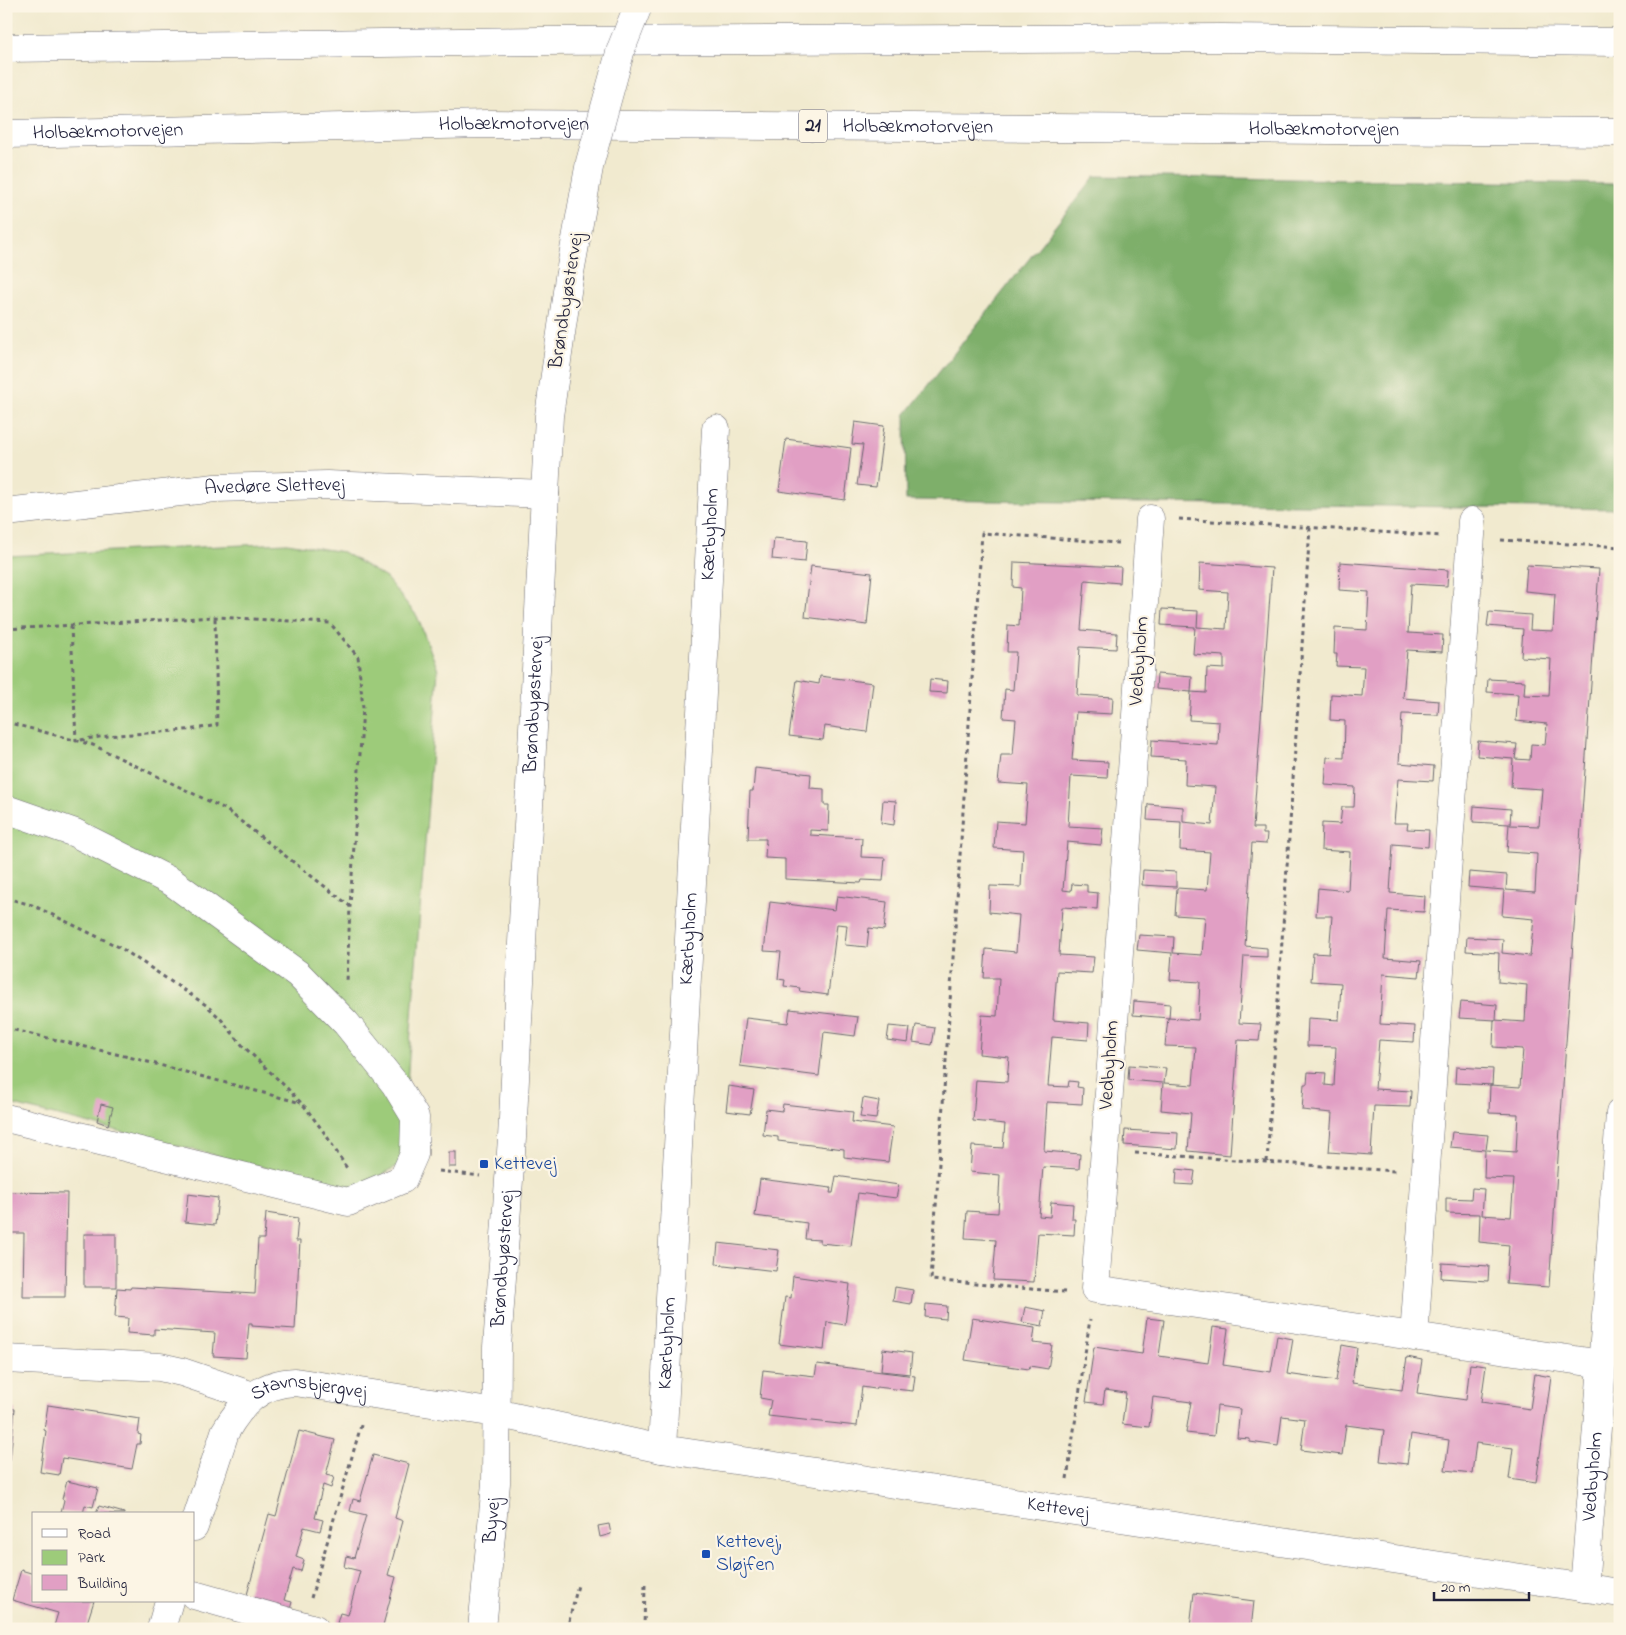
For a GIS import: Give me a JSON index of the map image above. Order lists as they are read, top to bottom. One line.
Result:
{"streets":{"main road":["Holbækmotorvejen","21","Brøndbyøstervej","Avedøre Slettevej","Kærbyholm","Vedbyholm","Stavnsbjergvej","Kettevej","Byvej"]},"crossings":[["Brøndbyøstervej","Avedøre Slettevej"],["Brøndbyøstervej","Stavnsbjergvej"],["Brøndbyøstervej","Kettevej"],["Brøndbyøstervej","Byvej"],["Kærbyholm","Kettevej"],["Vedbyholm","Kettevej"],["Stavnsbjergvej","Kettevej"],["Stavnsbjergvej","Byvej"],["Kettevej","Byvej"]],"places":{"transit":["Kettevej","Kettevej, Sløjfen"]},"legend":["Road","Park","Building"],"scale_bar":"20 m"}
